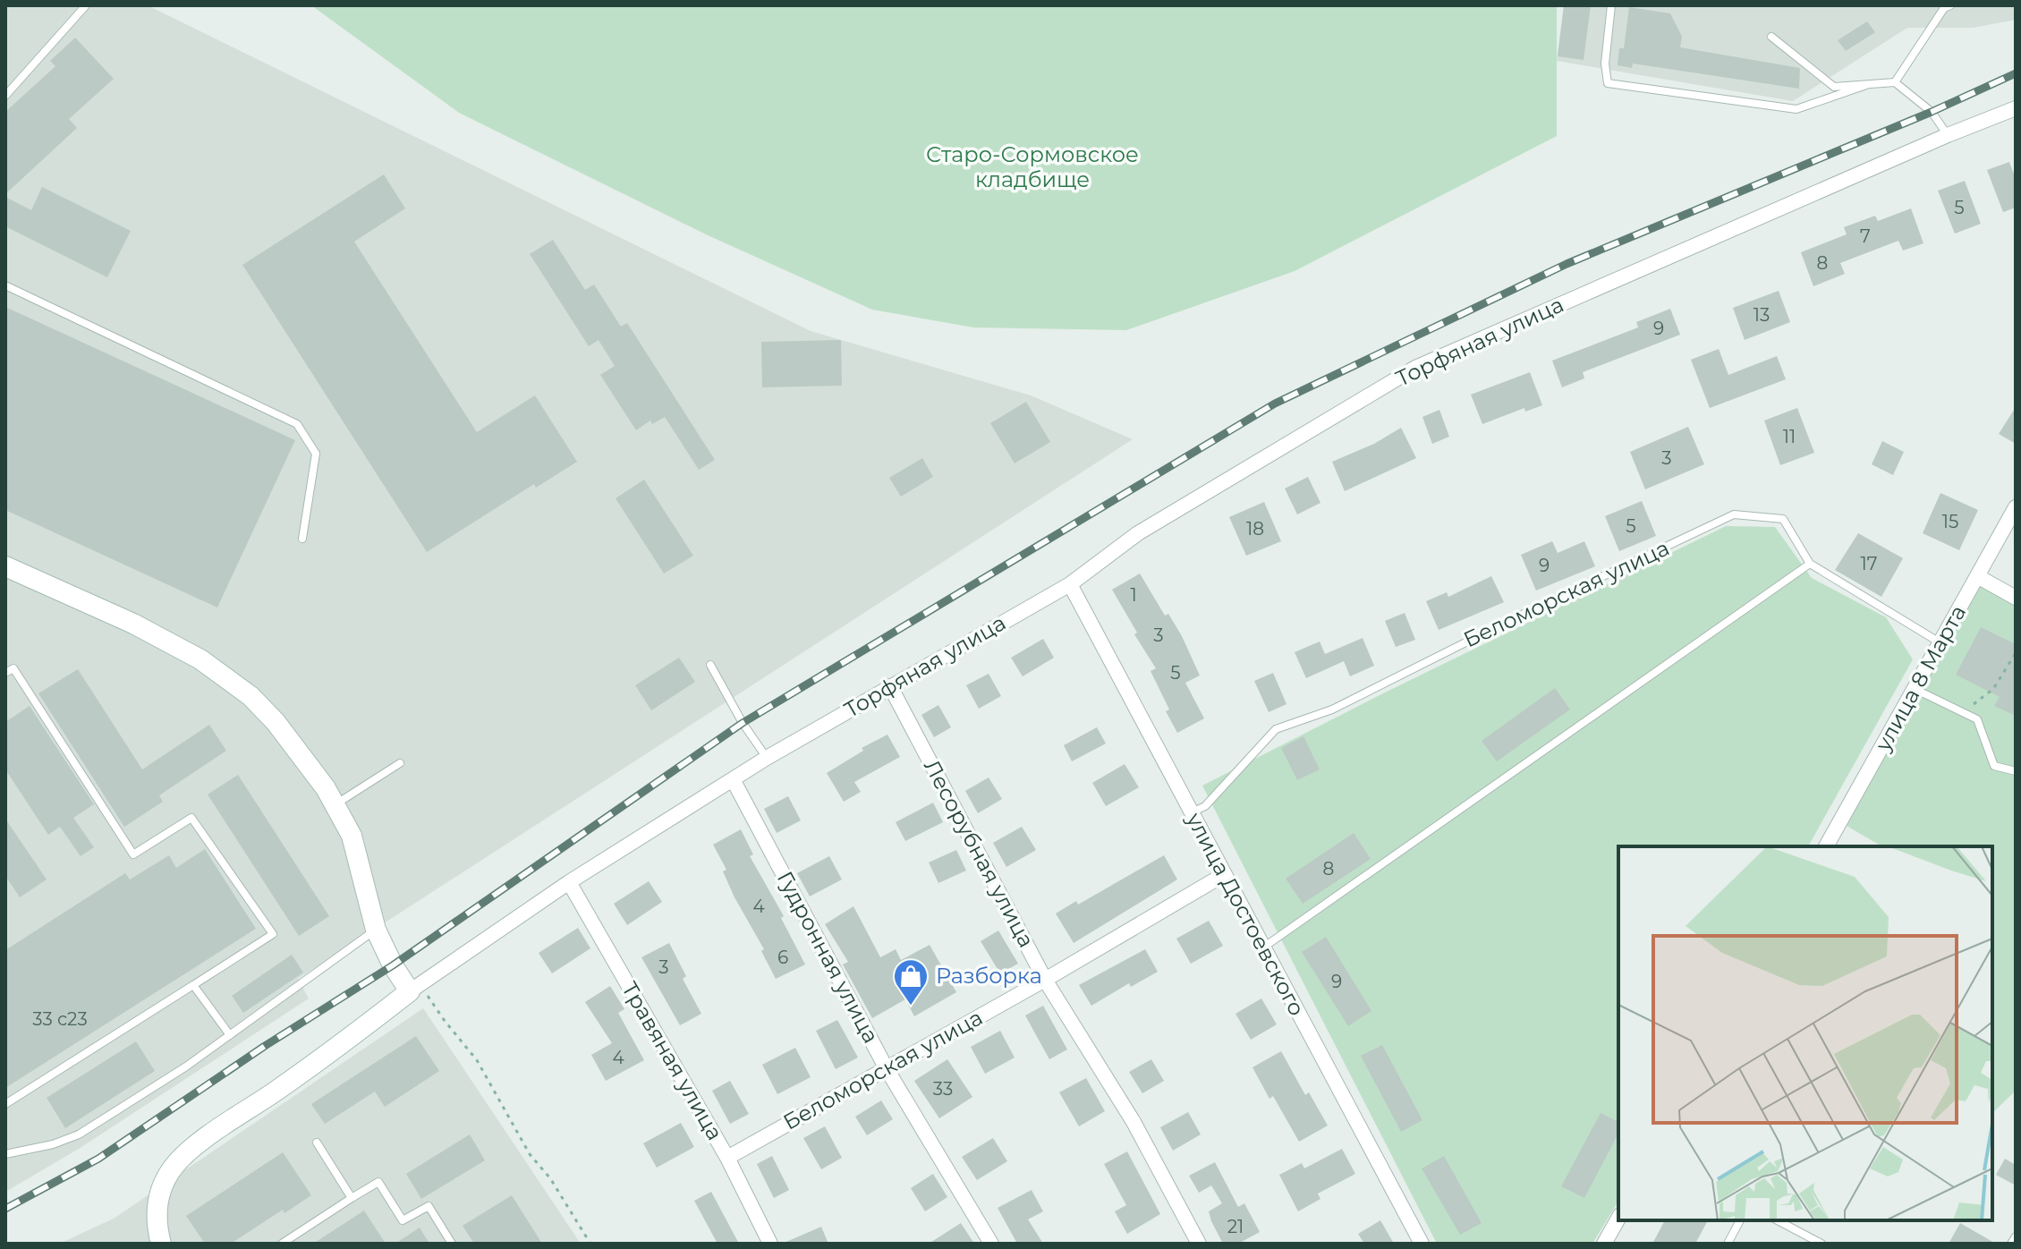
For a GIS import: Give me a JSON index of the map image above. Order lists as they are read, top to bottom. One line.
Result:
{"streets":{"street":["Торфяная улица","Беломорская улица","улица 8 Марта","Лесорубная улица","улица Достоевского","Гудронная улица","Травяная улица"]},"crossings":[["Торфяная улица","Лесорубная улица"],["Торфяная улица","улица Достоевского"],["Торфяная улица","Гудронная улица"],["Торфяная улица","Травяная улица"],["Беломорская улица","улица 8 Марта"],["Беломорская улица","Лесорубная улица"],["Беломорская улица","улица Достоевского"],["Беломорская улица","Гудронная улица"],["Беломорская улица","Травяная улица"]],"parks":["Старо-Сормовское кладбище"],"places":{"shop":["Разборка"]},"house_numbers":["5","7","8","13","9","11","3","15","5","18","17","9","1","3","5","8","4","6","3","9","33 с23","4","33","21"]}
